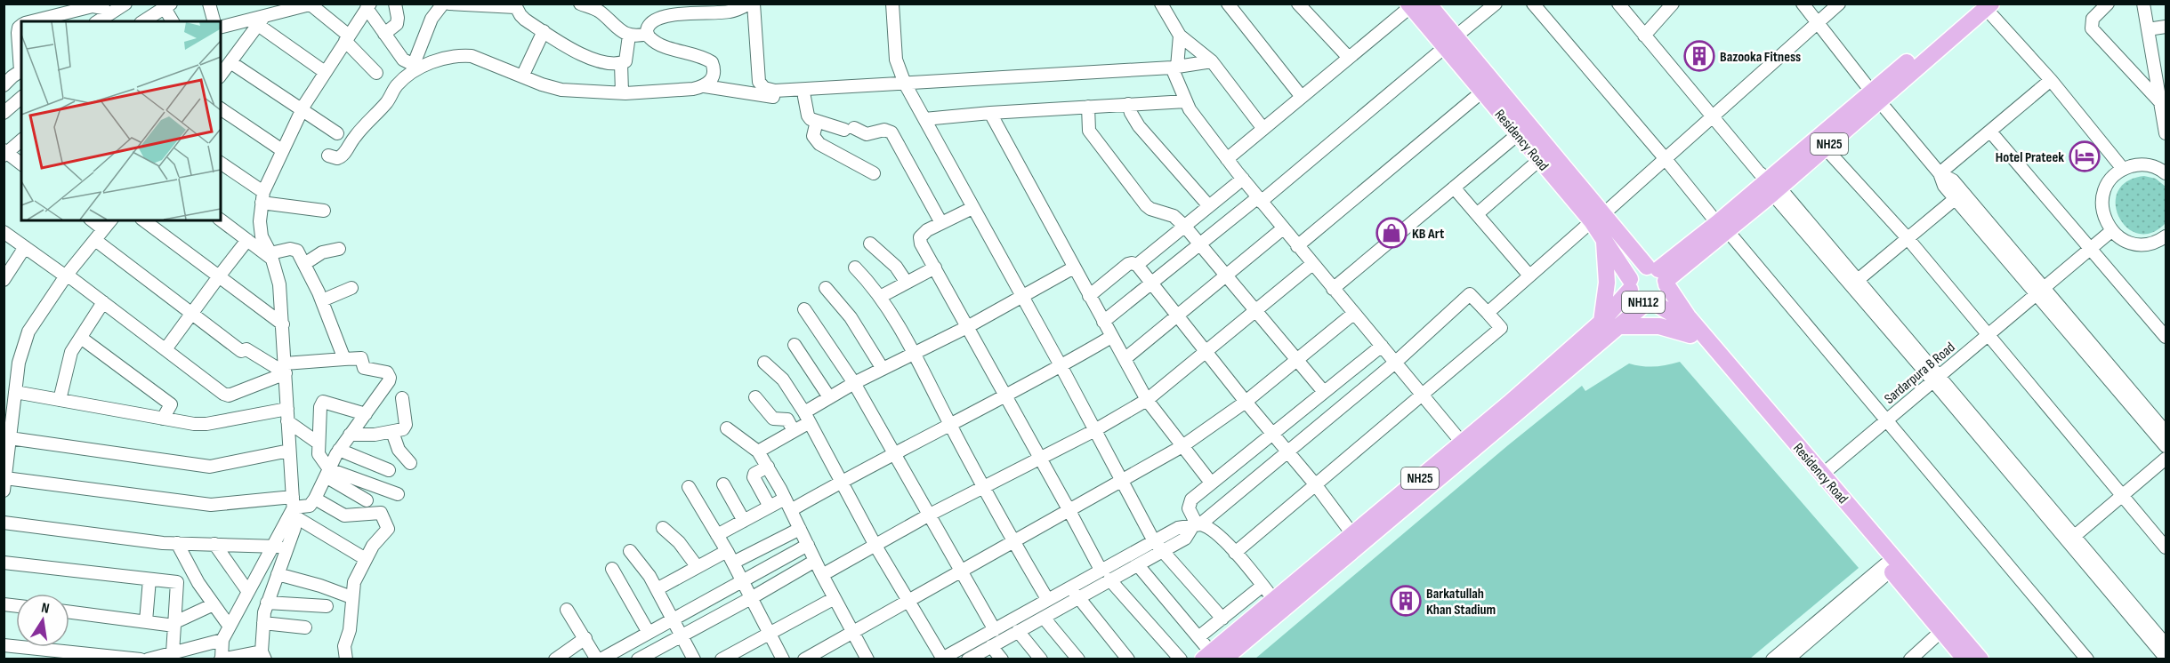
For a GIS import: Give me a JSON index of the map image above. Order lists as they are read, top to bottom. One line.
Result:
{"streets":{"main road":["Residency Road","NH25","NH112"],"street":["Sardarpura B Road"]},"crossings":[["Residency Road","NH25"],["Residency Road","NH112"],["Residency Road","Sardarpura B Road"],["NH25","NH112"]],"places":{"building":["Bazooka Fitness","Barkatullah Khan Stadium"],"hotel":["Hotel Prateek"],"shop":["KB Art"]},"north":"top"}
